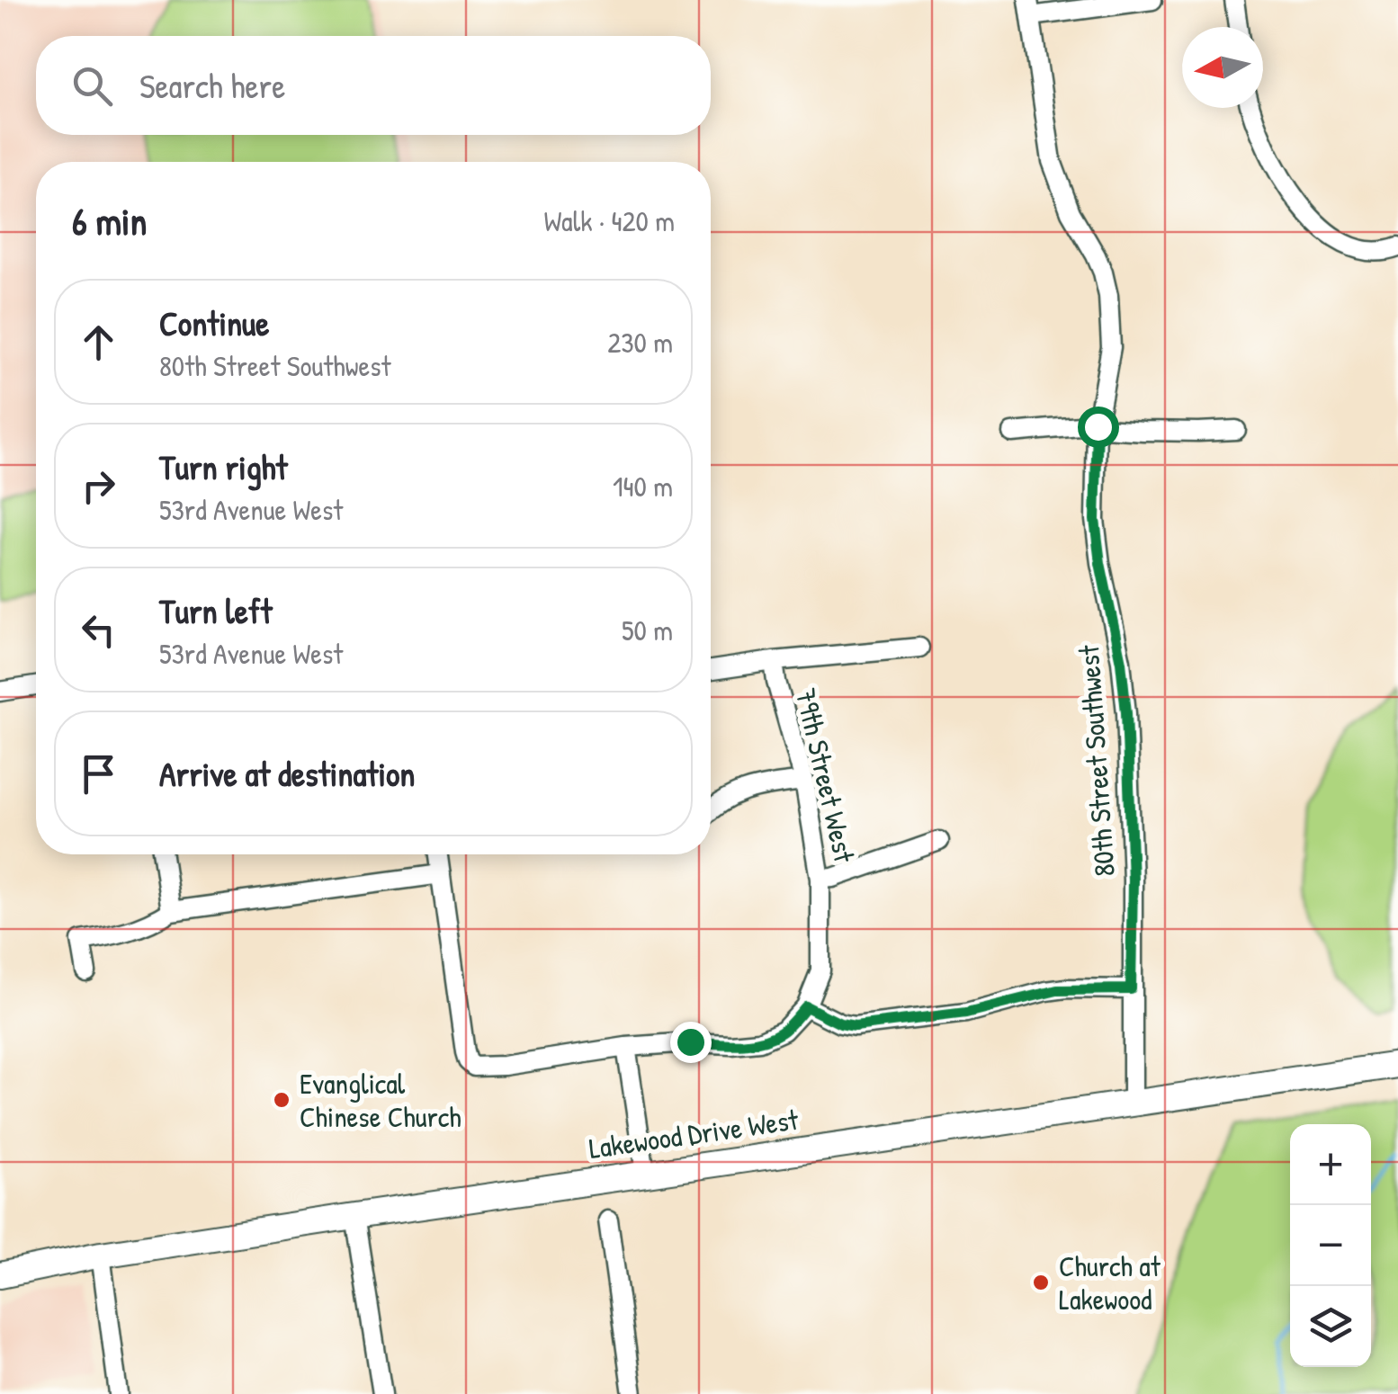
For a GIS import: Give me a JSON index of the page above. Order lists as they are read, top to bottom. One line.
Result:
{"streets":{"main road":["Lakewood Drive West"],"street":["80th Street Southwest","79th Street West"]},"crossings":[["80th Street Southwest","Lakewood Drive West"]],"places":["Evanglical Chinese Church","Church at Lakewood"],"north":"left","page":{"search":"Search here","heading":["6 min","Walk · 420 m"],"list":[["Continue","80th Street Southwest","230 m"],["Turn right","53rd Avenue West","140 m"],["Turn left","53rd Avenue West","50 m"],"Arrive at destination"],"map_buttons":["+","−"]}}
